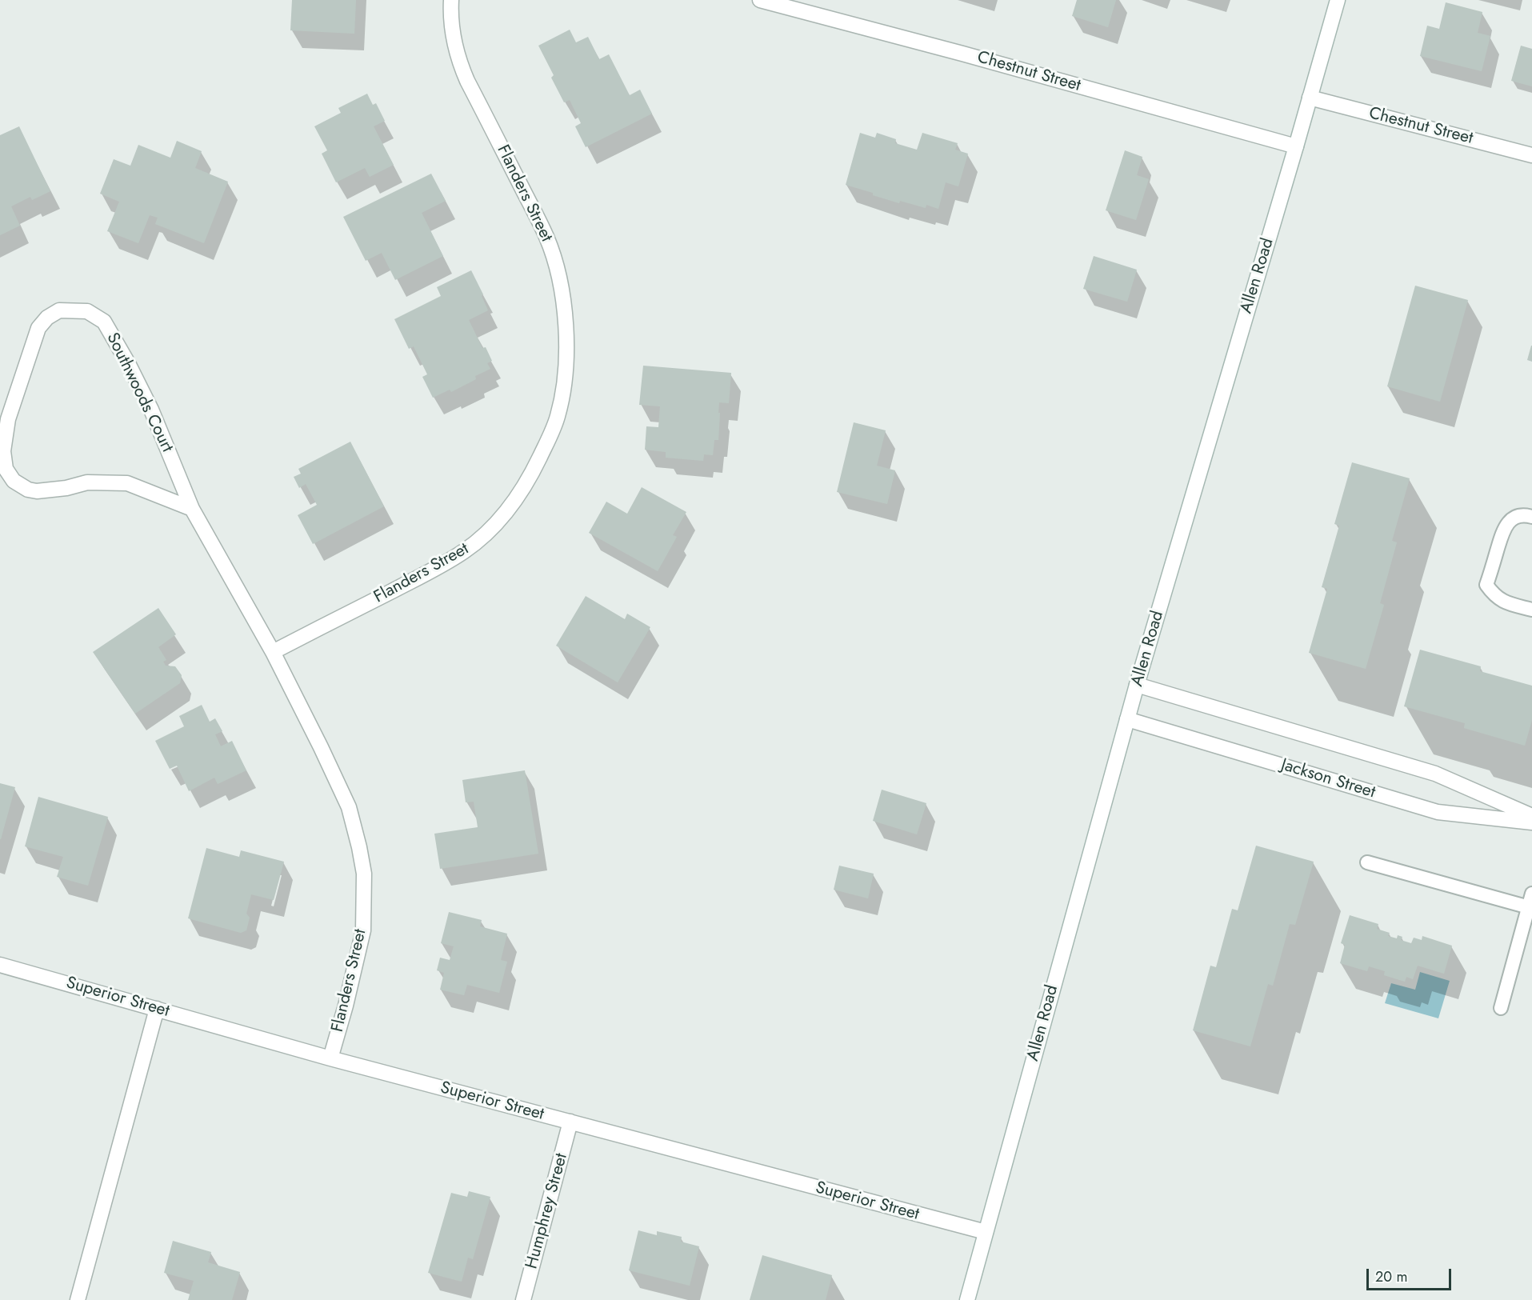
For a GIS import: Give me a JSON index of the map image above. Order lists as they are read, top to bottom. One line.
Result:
{"streets":{"street":["Chestnut Street","Flanders Street","Allen Road","Southwoods Court","Jackson Street","Superior Street","Humphrey Street"]},"crossings":[["Chestnut Street","Allen Road"],["Flanders Street","Southwoods Court"],["Flanders Street","Superior Street"],["Allen Road","Jackson Street"],["Allen Road","Superior Street"],["Superior Street","Humphrey Street"]],"scale_bar":"20 m"}
